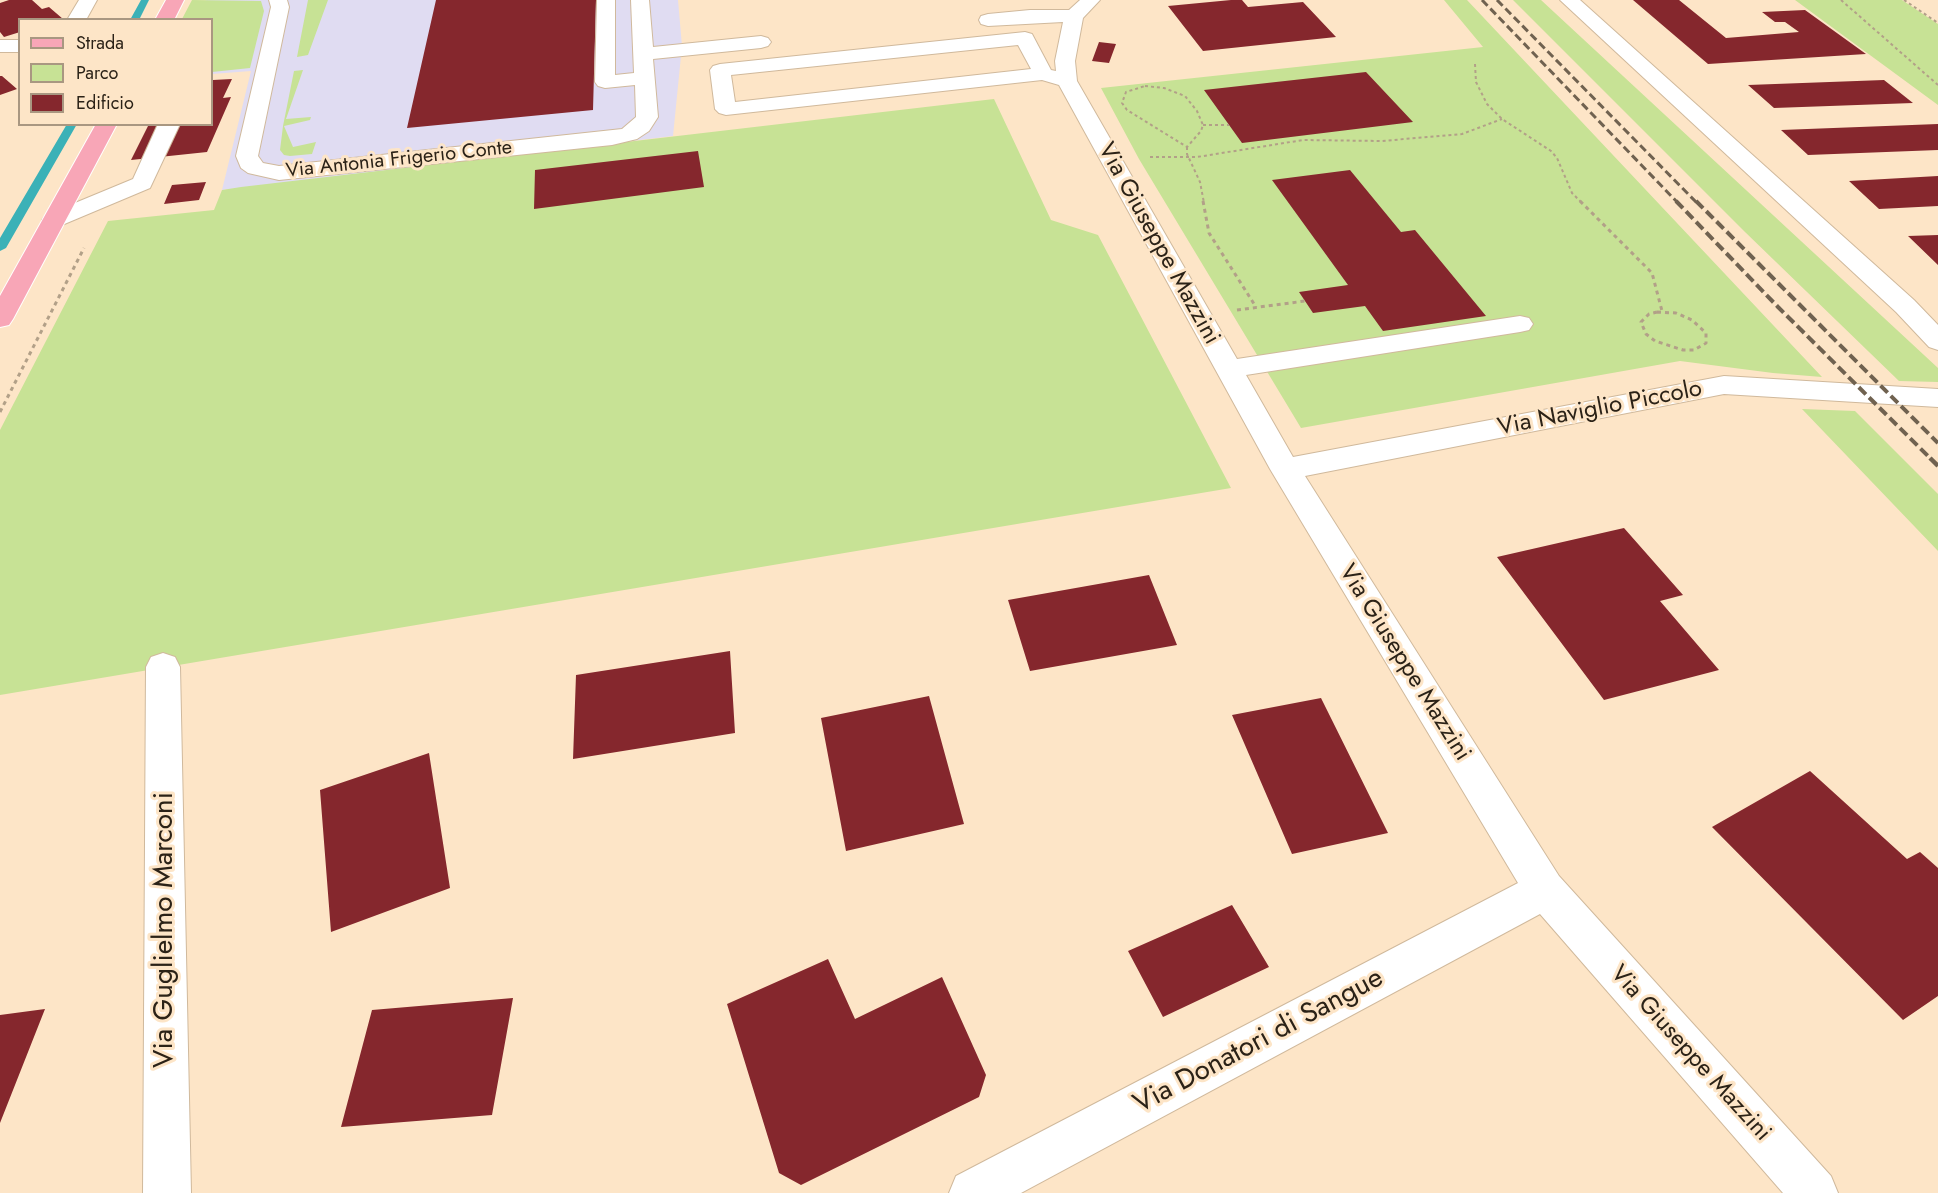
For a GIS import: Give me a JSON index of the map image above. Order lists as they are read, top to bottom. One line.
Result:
{"streets":{"street":["Via Antonia Frigerio Conte","Via Giuseppe Mazzini","Via Naviglio Piccolo","Via Guglielmo Marconi","Via Donatori di Sangue"]},"crossings":[["Via Giuseppe Mazzini","Via Naviglio Piccolo"],["Via Giuseppe Mazzini","Via Donatori di Sangue"]],"legend":["Strada","Parco","Edificio"]}
